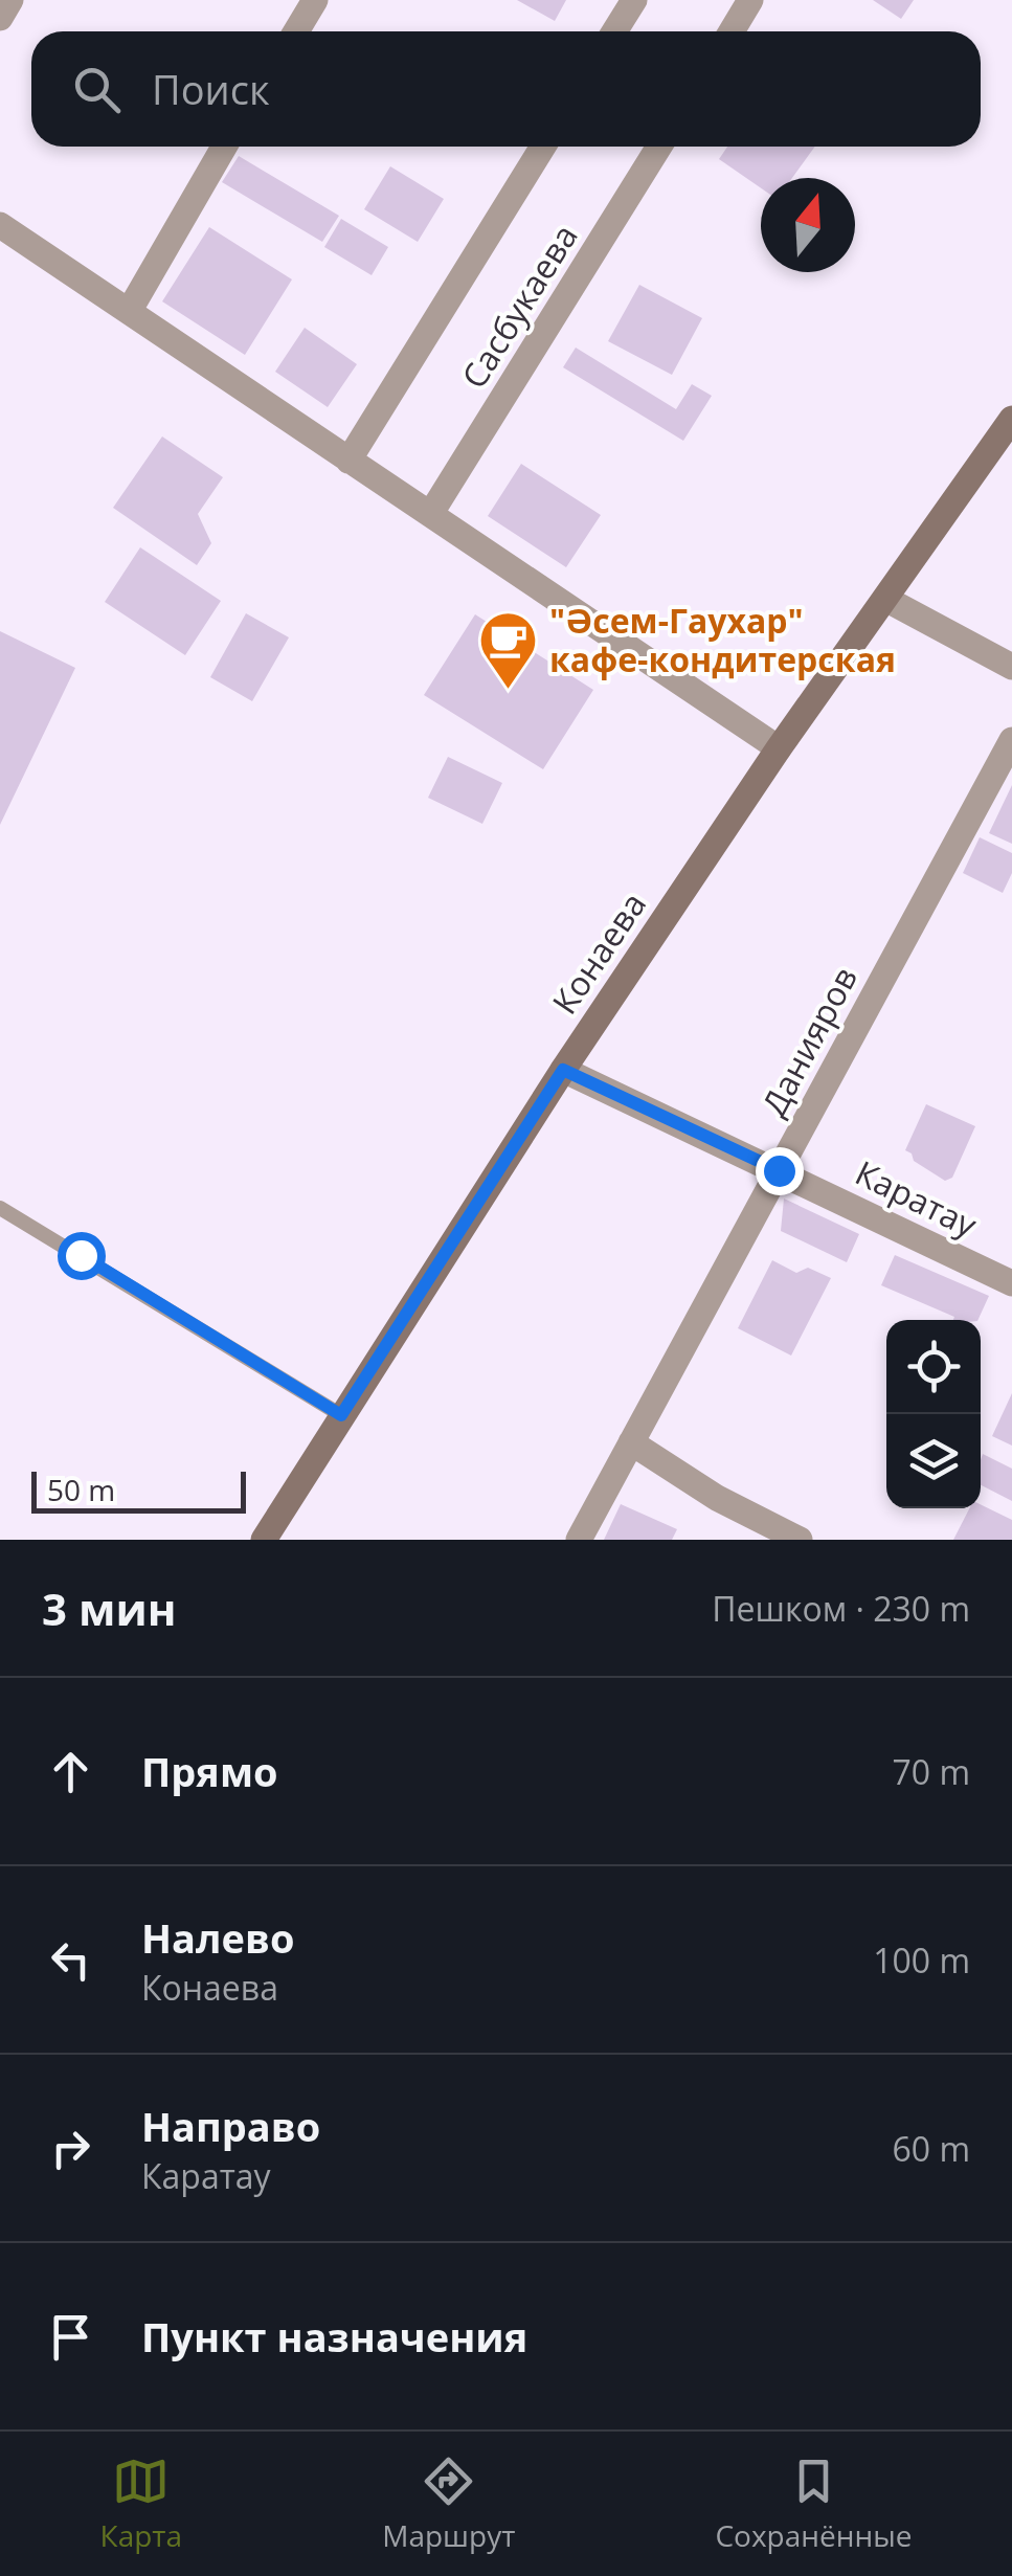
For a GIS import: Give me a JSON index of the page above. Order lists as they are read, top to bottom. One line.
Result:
{"streets":{"main road":["Конаева"],"street":["Сасбукаева","Данияров","Каратау"]},"crossings":[["Конаева","Каратау"],["Данияров","Каратау"]],"places":{"cafe":["\"Әсем-Гаухар\" кафе-кондитерская"]},"scale_bar":"50 m","north":"top","page":{"search":"Поиск","scale":"50 m","heading":["3 мин","Пешком · 230 m"],"list":[["Прямо","70 m"],["Налево","Конаева","100 m"],["Направо","Каратау","60 m"],"Пункт назначения"],"nav":["Карта","Маршрут","Сохранённые"]}}
